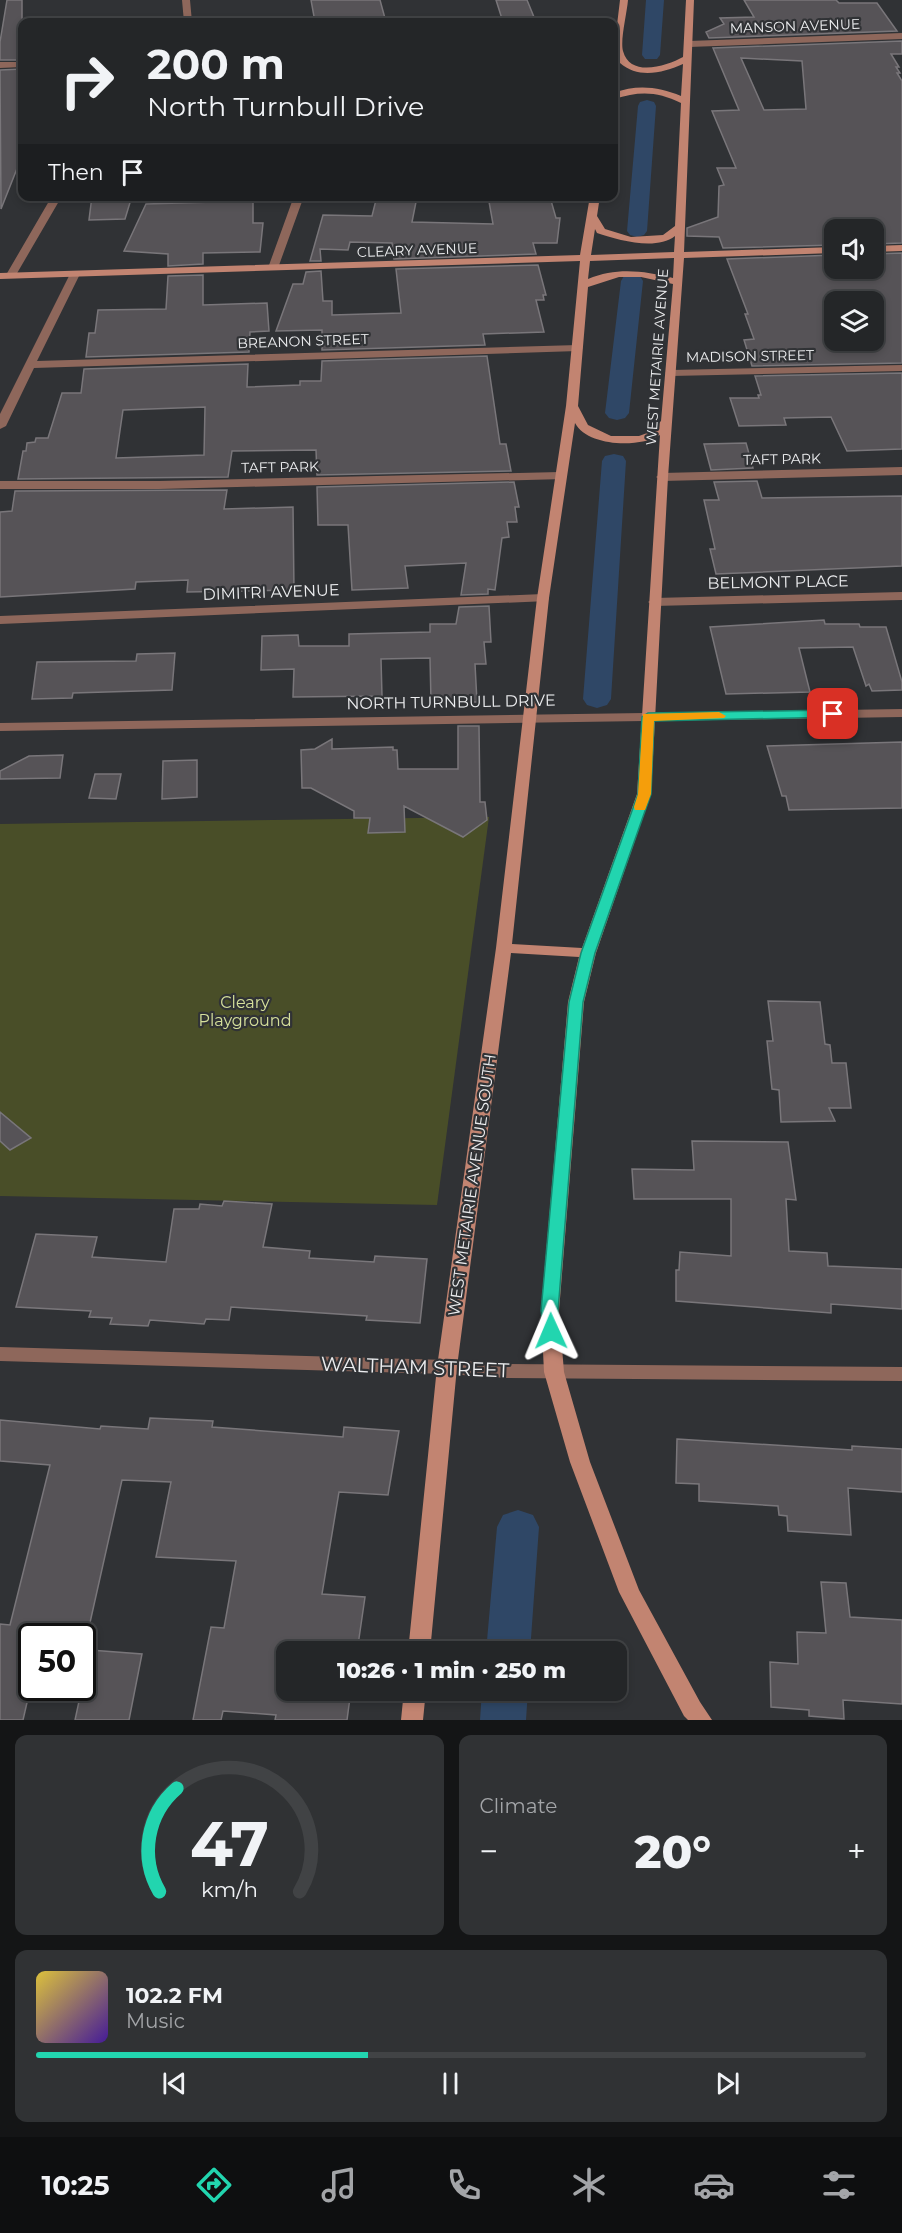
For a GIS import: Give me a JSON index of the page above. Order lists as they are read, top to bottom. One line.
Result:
{"streets":{"main road":["CLEARY AVENUE","WEST METAIRIE AVENUE","WEST METAIRIE AVENUE SOUTH"],"street":["MANSON AVENUE","BREANON STREET","MADISON STREET","TAFT PARK","BELMONT PLACE","DIMITRI AVENUE","NORTH TURNBULL DRIVE","WALTHAM STREET"]},"crossings":[["MANSON AVENUE","WEST METAIRIE AVENUE"],["CLEARY AVENUE","WEST METAIRIE AVENUE"],["MADISON STREET","WEST METAIRIE AVENUE"],["WEST METAIRIE AVENUE","TAFT PARK"],["WEST METAIRIE AVENUE","BELMONT PLACE"],["WEST METAIRIE AVENUE","NORTH TURNBULL DRIVE"],["WEST METAIRIE AVENUE","WALTHAM STREET"],["NORTH TURNBULL DRIVE","WEST METAIRIE AVENUE SOUTH"],["WEST METAIRIE AVENUE SOUTH","WALTHAM STREET"]],"parks":["Cleary Playground"],"page":{"turn":["200 m","North Turnbull Drive"],"then":"Then","limit":"50","trip":"10:26 · 1 min · 250 m","tile":"Climate","heat":["−","20°","+"],"song":["102.2 FM","Music"],"tabs":"10:25","gauge":["47","km/h"]}}
